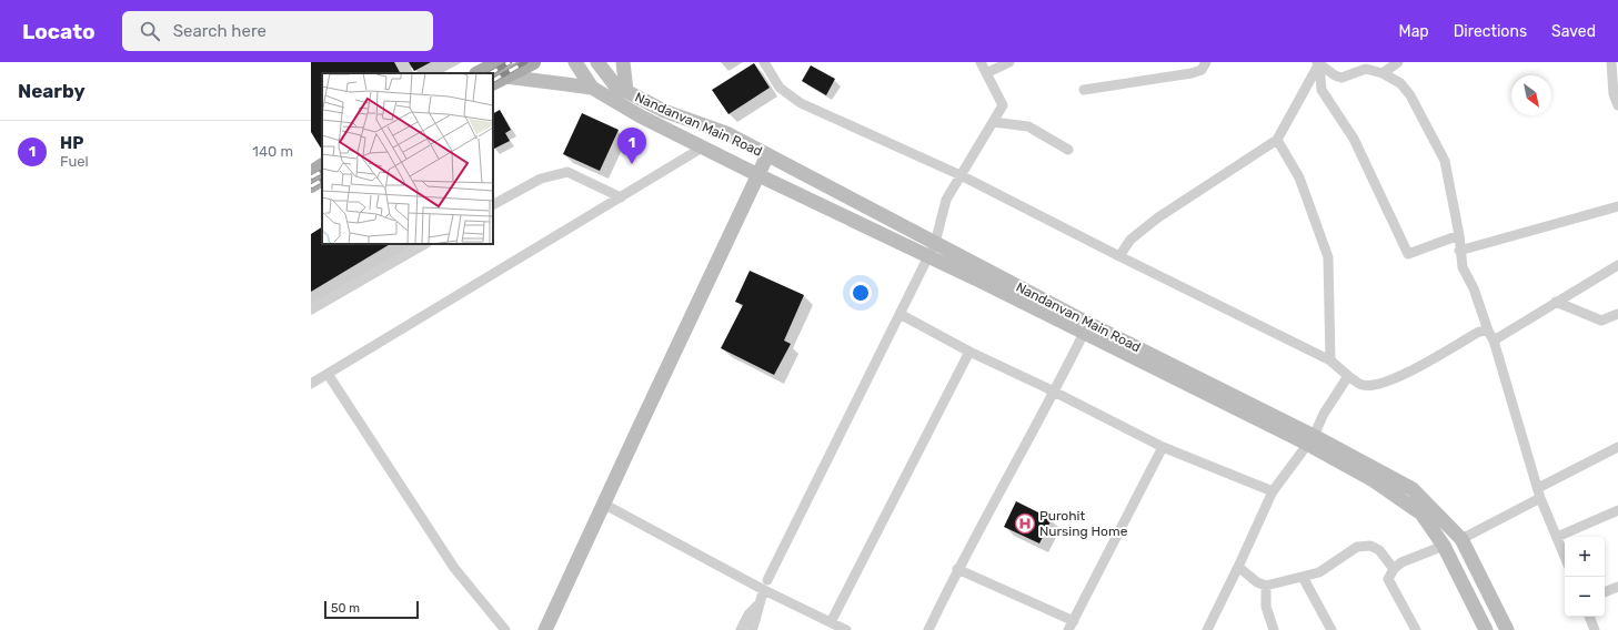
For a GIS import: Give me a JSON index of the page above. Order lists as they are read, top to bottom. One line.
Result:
{"streets":{"main road":["Nandanvan Main Road"]},"places":{"hospital":["Purohit Nursing Home"]},"scale_bar":"50 m","north":"bottom right","page":{"header":"Locato","search":"Search here","nav":["Map","Directions","Saved"],"heading":"Nearby","list":[{"mark":"1","name":"HP","note":"Fuel","value":"140 m"}],"pins":"1","map_buttons":["+","−"],"scale":"50 m"}}
